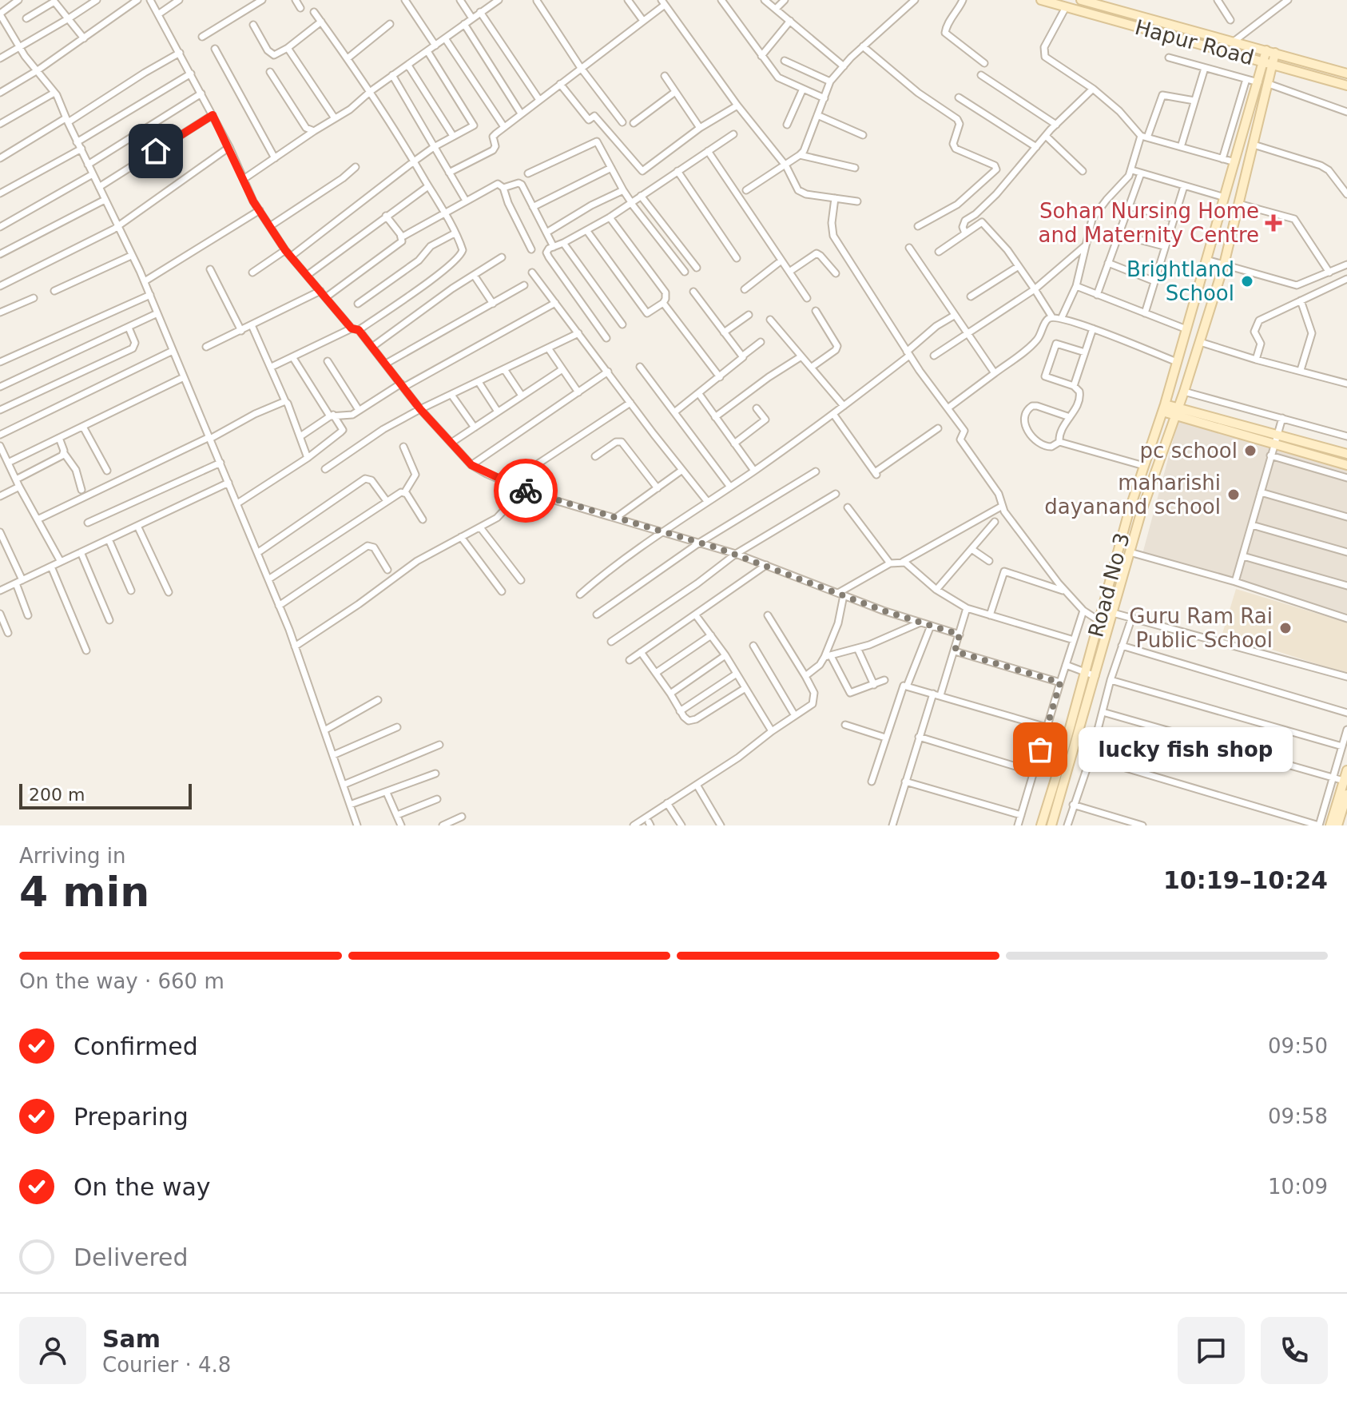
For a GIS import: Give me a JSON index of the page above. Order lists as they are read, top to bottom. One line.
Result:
{"streets":{"street":["Hapur Road","Road No 3"]},"crossings":[["Hapur Road","Road No 3"]],"places":{"health":["Sohan Nursing Home and Maternity Centre"],"other":["Brightland School","pc school","maharishi dayanand school","Guru Ram Rai Public School","lucky fish shop"]},"scale_bar":"200 m","page":{"bubble":"lucky fish shop","scale":"200 m","heading":["4 min","Arriving in","10:19–10:24"],"panel":["Sam","Courier · 4.8"],"bar":"On the way · 660 m","list":[["Confirmed","09:50"],["Preparing","09:58"],["On the way","10:09"],"Delivered"]}}
